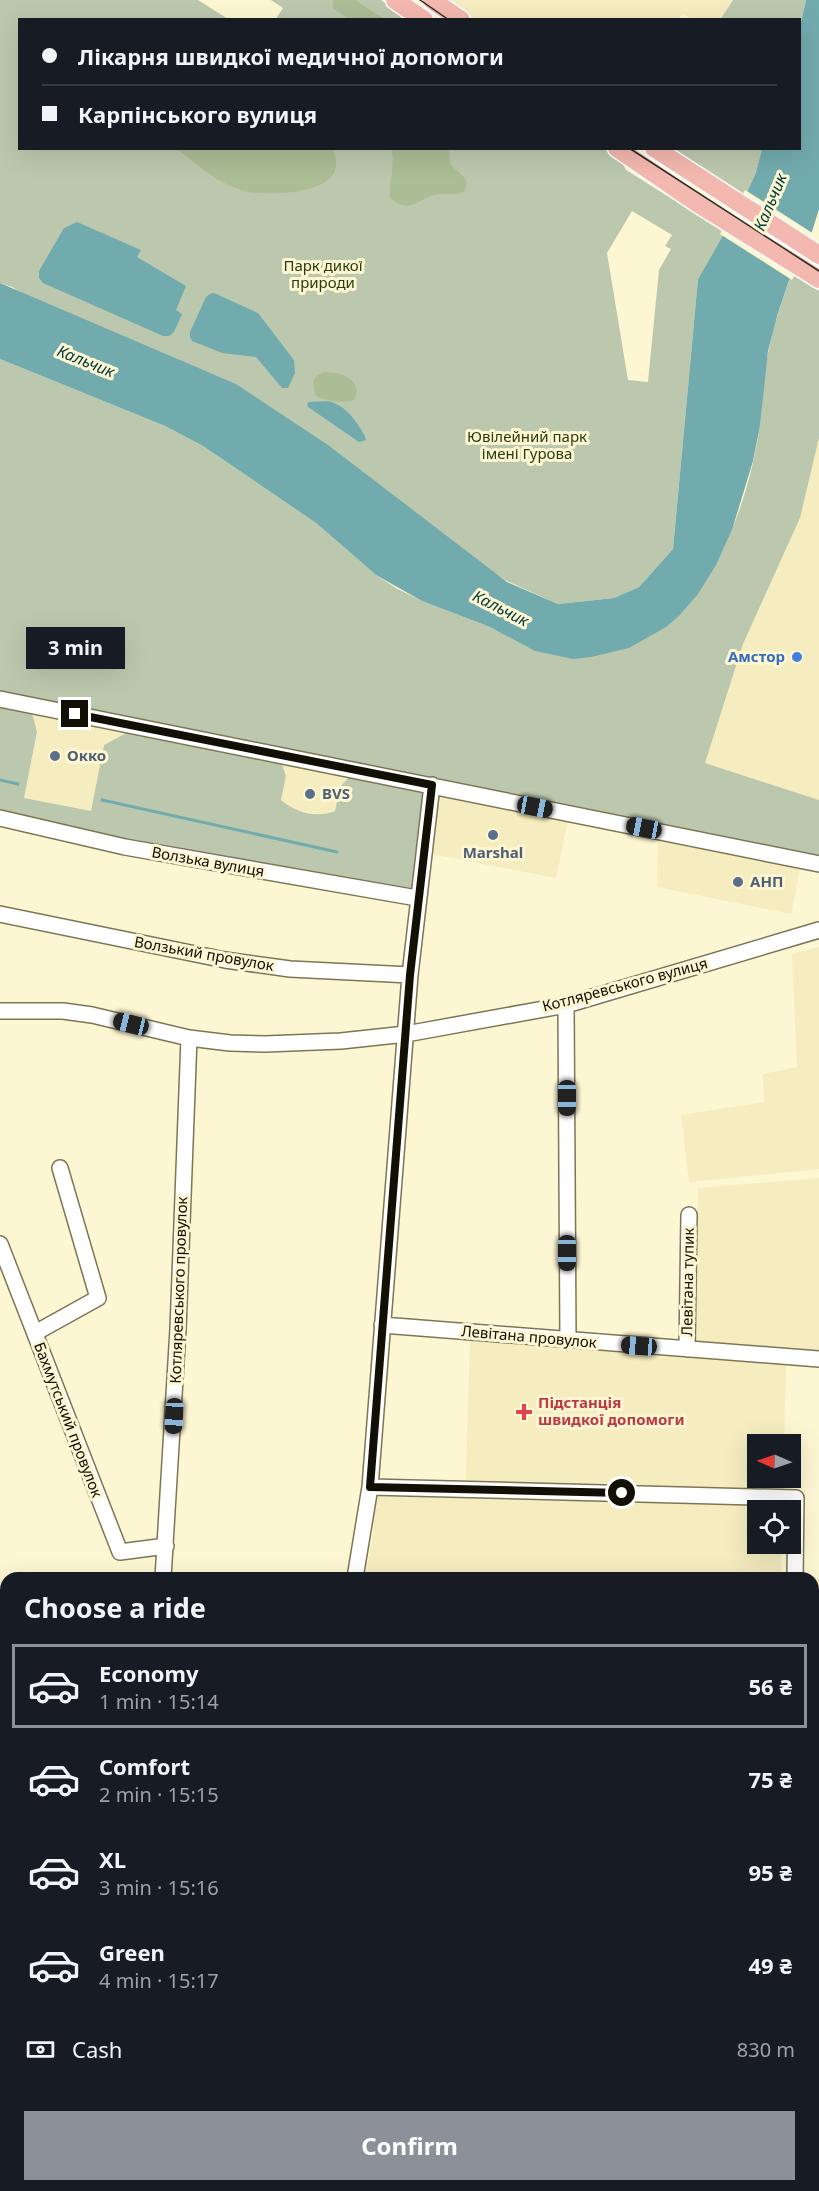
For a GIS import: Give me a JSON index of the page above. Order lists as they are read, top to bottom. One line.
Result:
{"streets":{"street":["Волзька вулиця","Волзький провулок","Котляревського вулиця","Левітана тупик","Котляревського провулок","Левітана провулок","Бахмутський провулок"]},"crossings":[["Котляревського вулиця","Котляревського провулок"],["Левітана тупик","Левітана провулок"],["Котляревського провулок","Бахмутський провулок"]],"water":["Кальчик"],"parks":["Парк дикої природи","Ювілейний парк імені Гурова"],"places":{"other":["Амстор","Окко","BVS","Marshal","АНП"],"health":["Підстанція швидкої допомоги"]},"north":"left","page":{"banner":["Лікарня швидкої медичної допомоги","Карпінського вулиця"],"bubble":"3 min","heading":"Choose a ride","list":[{"name":"Economy","note":"1 min · 15:14","value":"56 ₴"},{"name":"Comfort","note":"2 min · 15:15","value":"75 ₴"},{"name":"XL","note":"3 min · 15:16","value":"95 ₴"},{"name":"Green","note":"4 min · 15:17","value":"49 ₴"}],"pay":["Cash","830 m"],"buttons":"Confirm"}}
